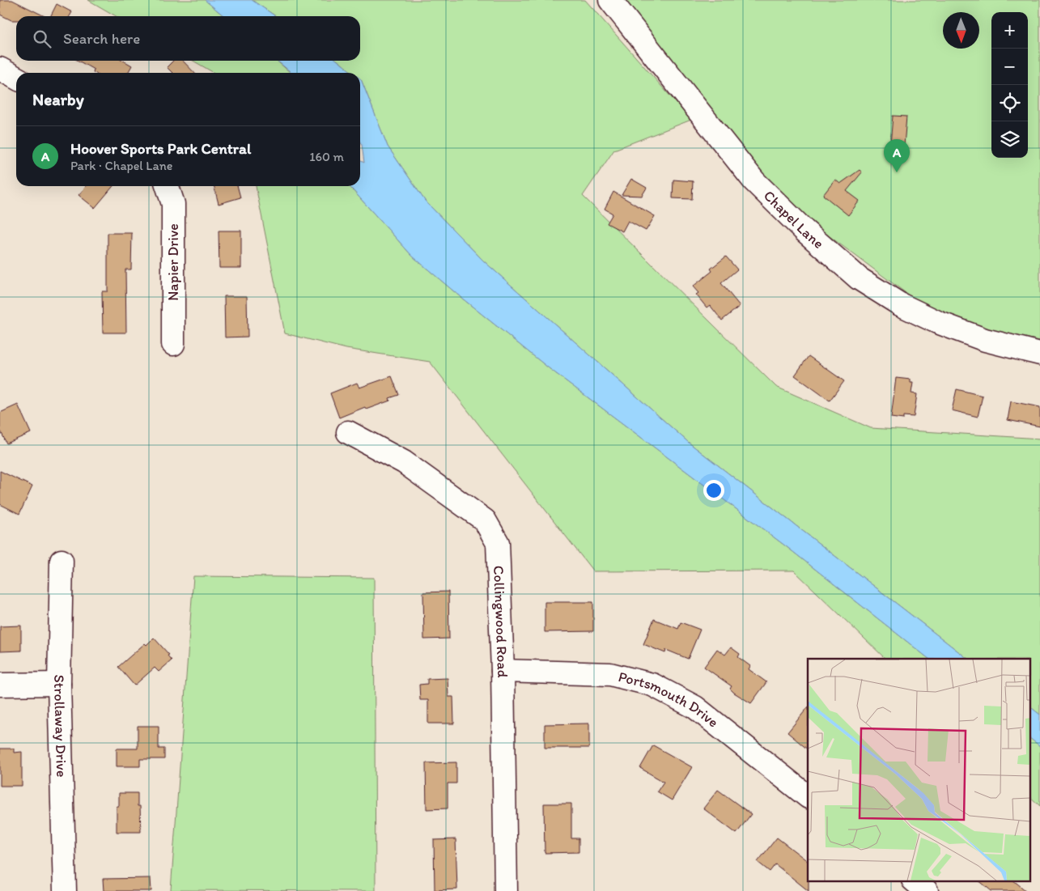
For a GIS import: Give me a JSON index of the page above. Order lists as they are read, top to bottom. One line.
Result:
{"streets":{"street":["Chapel Lane","Napier Drive","Collingwood Road","Portsmouth Drive","Strollaway Drive"]},"crossings":[["Collingwood Road","Portsmouth Drive"]],"north":"bottom","page":{"map_buttons":["+","−"],"search":"Search here","heading":"Nearby","list":[{"mark":"A","name":"Hoover Sports Park Central","note":"Park · Chapel Lane","value":"160 m"}],"pins":"A"}}
